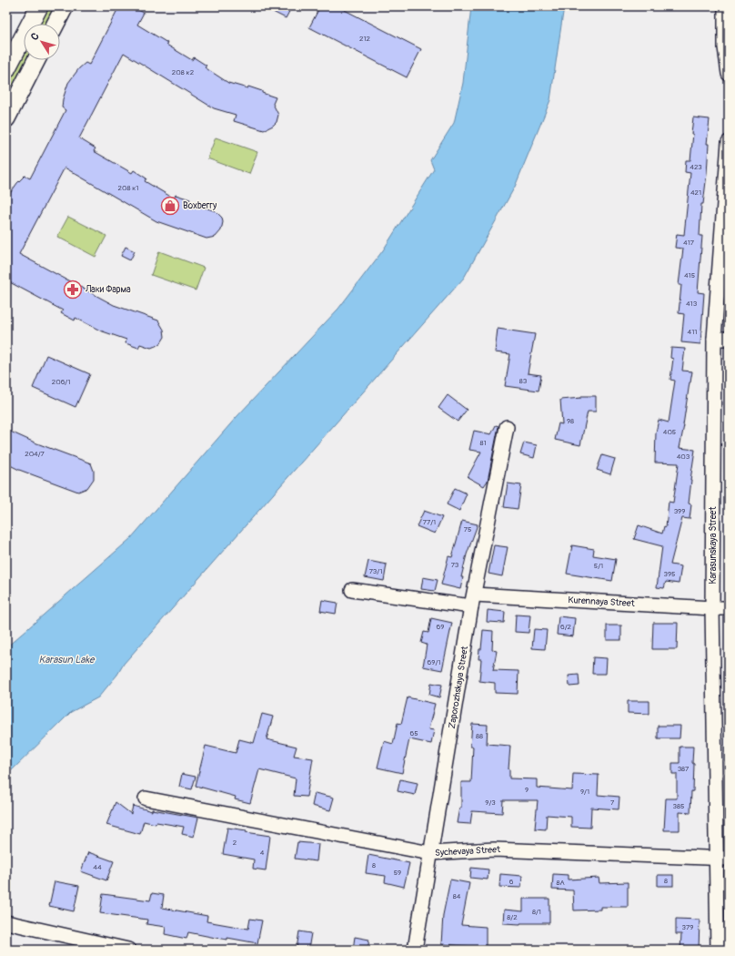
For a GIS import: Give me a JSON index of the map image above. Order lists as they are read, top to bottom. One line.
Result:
{"streets":{"street":["Karasunskaya Street","Kurennaya Street","Zaporozhskaya Street","Sychevaya Street"]},"crossings":[["Karasunskaya Street","Kurennaya Street"],["Karasunskaya Street","Sychevaya Street"],["Kurennaya Street","Zaporozhskaya Street"],["Zaporozhskaya Street","Sychevaya Street"]],"water":["Karasun Lake"],"places":{"shop":["Boxberry"],"pharmacy":["Лаки Фарма"]},"house_numbers":["212","208 к2","423","208 к1","421","417","415","413","411","83","206/1","98","405","81","204/7","403","399","77/1","75","73","5/1","73/1","395","69","6/2","69/1","65","88","387","9","9/1","9/3","7","385","2","4","8","44","59","8","6","8А","84","8/1","8/2","379"],"north":"top left"}
